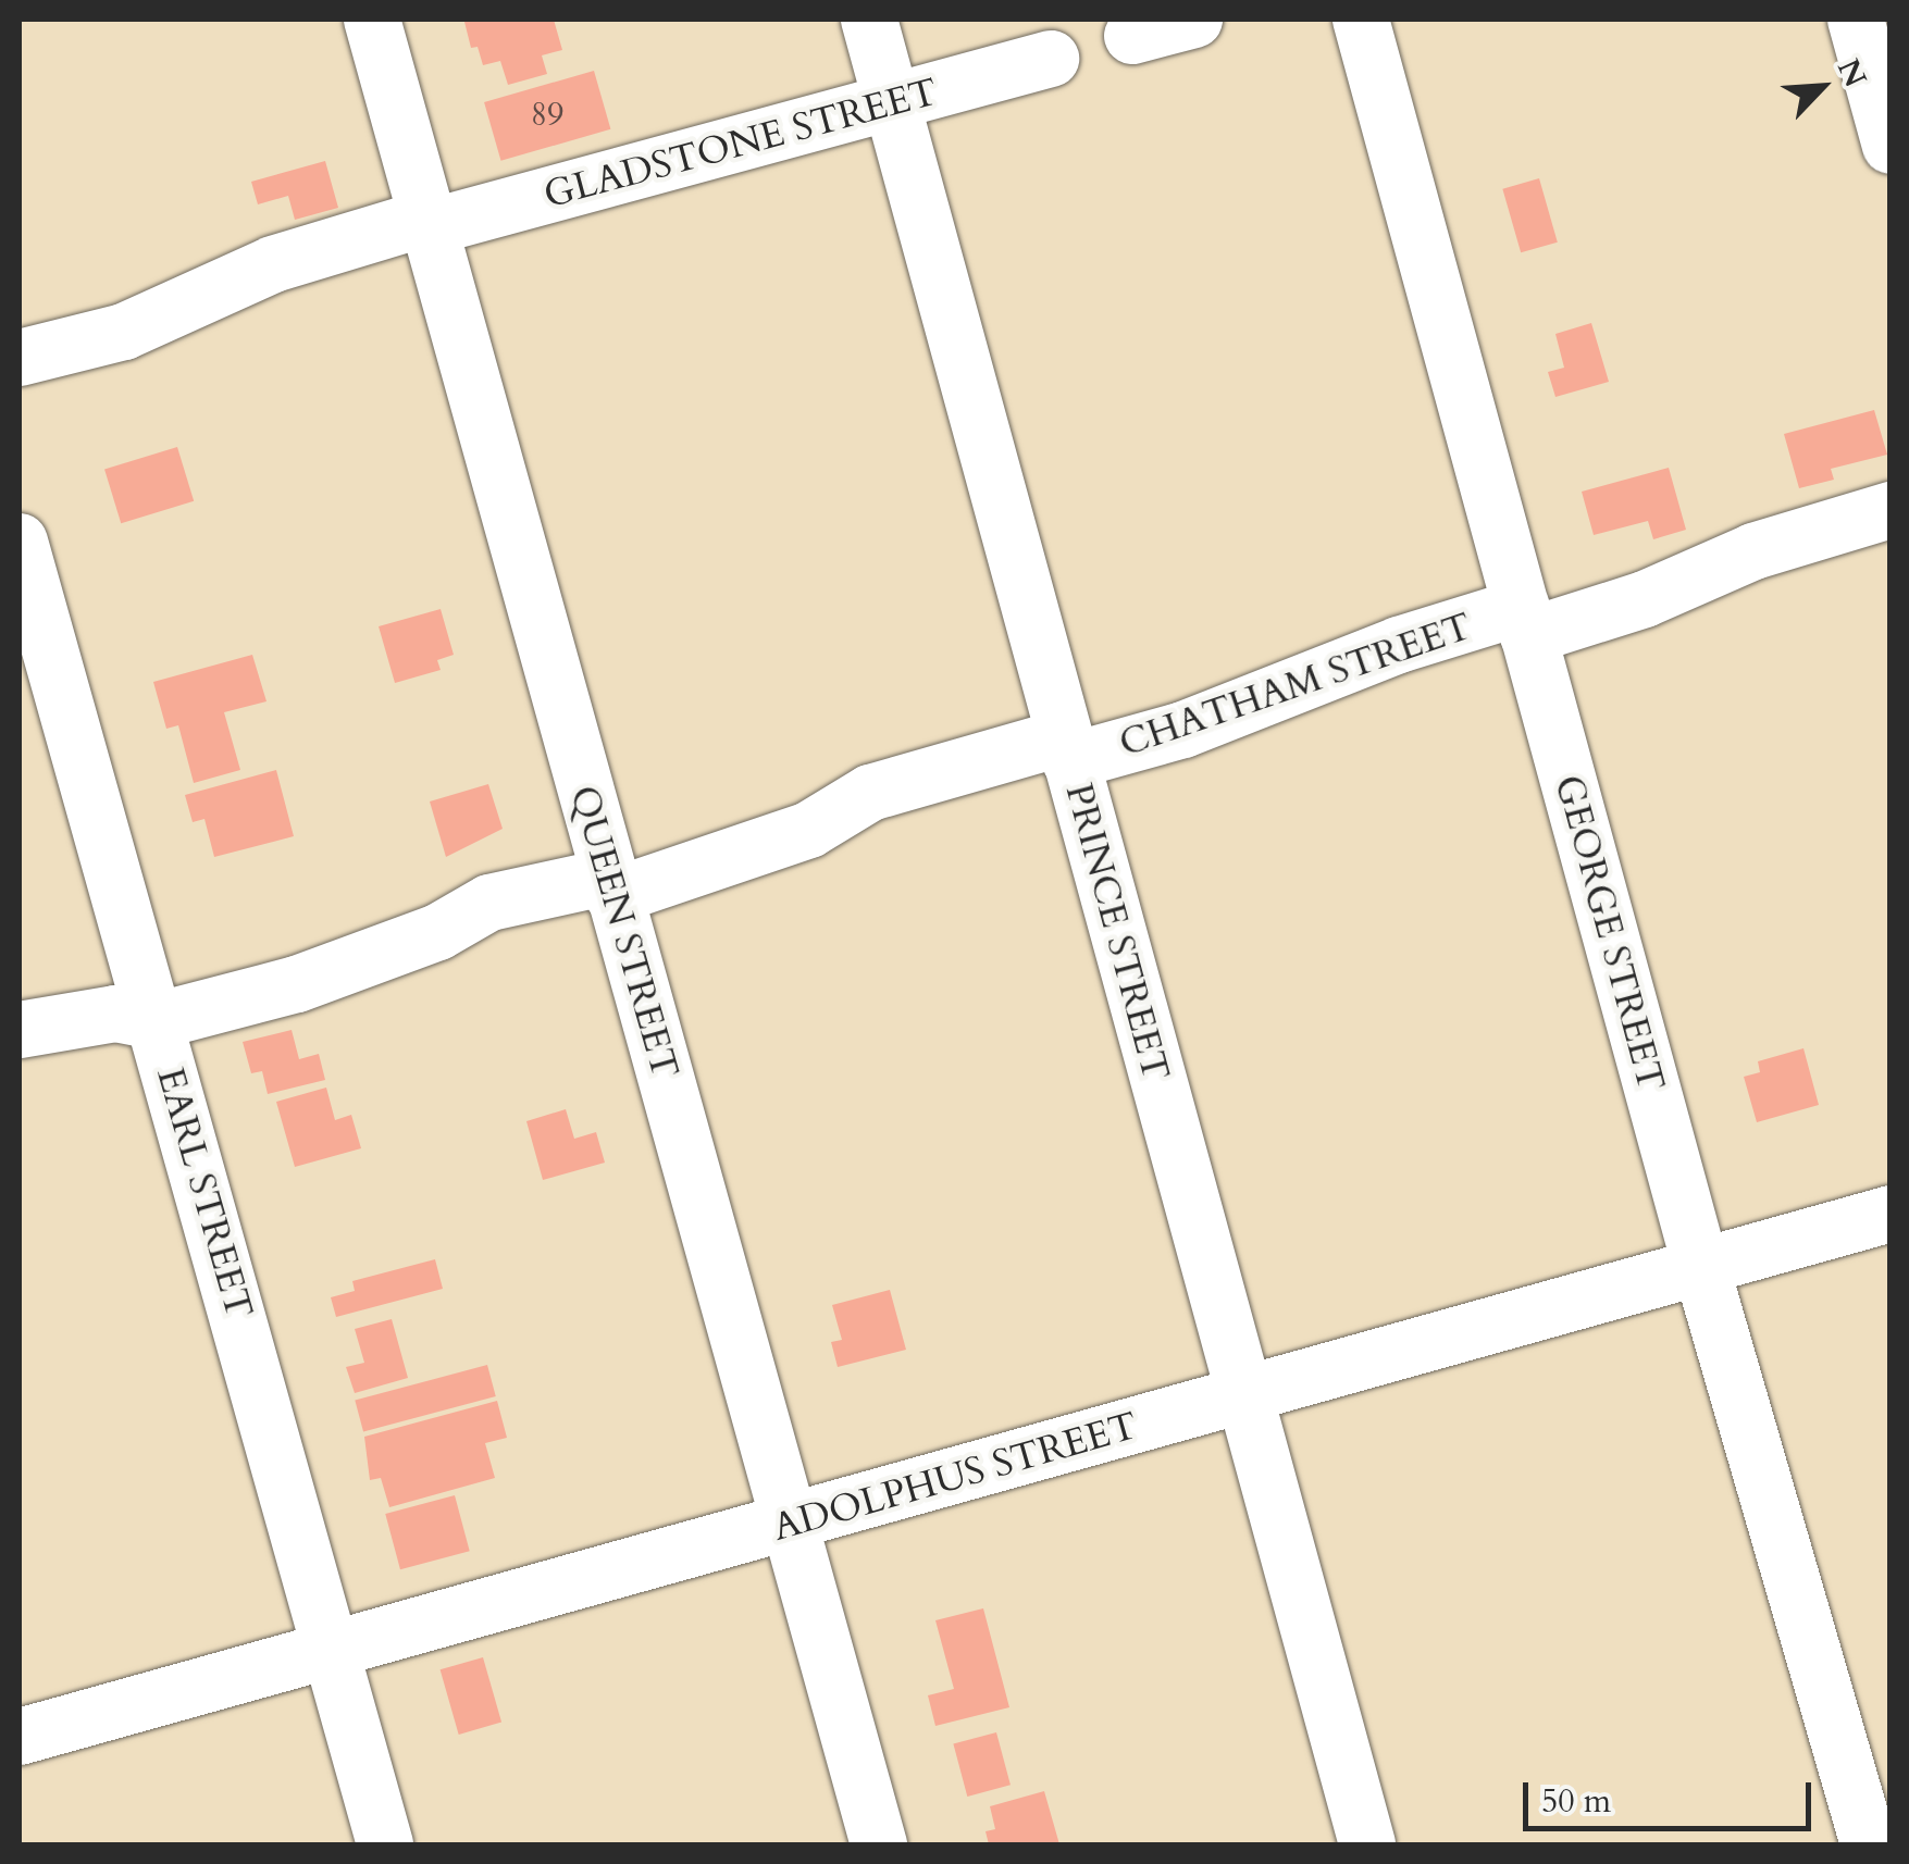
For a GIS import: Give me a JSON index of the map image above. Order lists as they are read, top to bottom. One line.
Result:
{"streets":{"street":["GLADSTONE STREET","CHATHAM STREET","QUEEN STREET","PRINCE STREET","GEORGE STREET","EARL STREET","ADOLPHUS STREET"]},"crossings":[["GLADSTONE STREET","QUEEN STREET"],["GLADSTONE STREET","PRINCE STREET"],["CHATHAM STREET","QUEEN STREET"],["CHATHAM STREET","PRINCE STREET"],["CHATHAM STREET","GEORGE STREET"],["CHATHAM STREET","EARL STREET"],["QUEEN STREET","ADOLPHUS STREET"],["PRINCE STREET","ADOLPHUS STREET"],["GEORGE STREET","ADOLPHUS STREET"],["EARL STREET","ADOLPHUS STREET"]],"house_numbers":["89"],"scale_bar":"50 m","north":"top right"}
